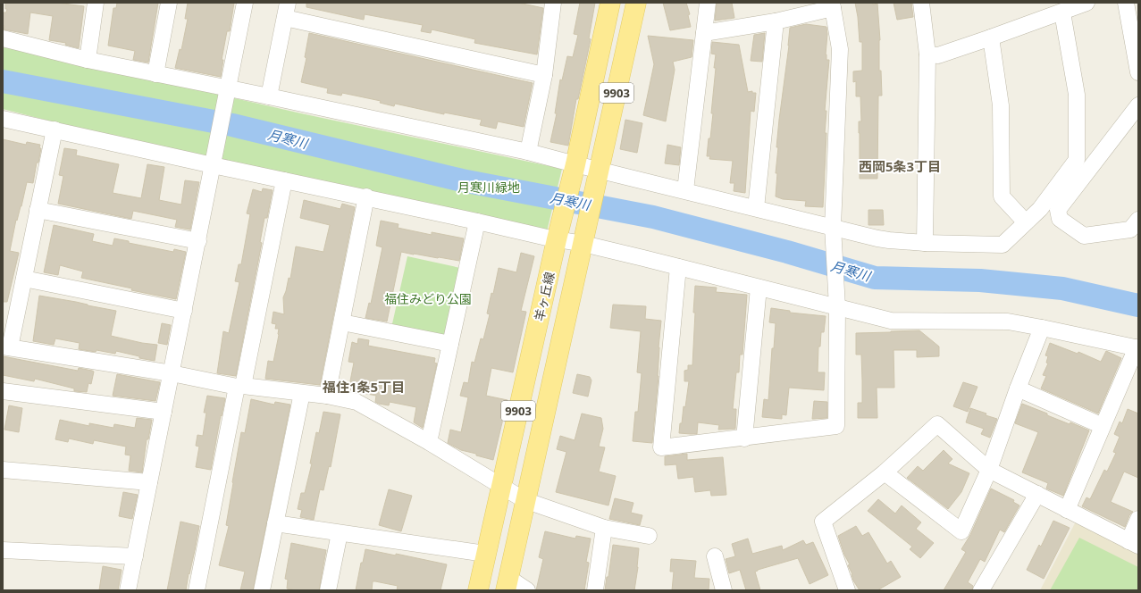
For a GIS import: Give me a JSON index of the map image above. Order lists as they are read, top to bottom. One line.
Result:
{"streets":{"main road":["9903","羊ヶ丘線"]},"districts":["西岡5条3丁目","福住1条5丁目"],"water":["月寒川"],"parks":["月寒川緑地","福住みどり公園"]}
